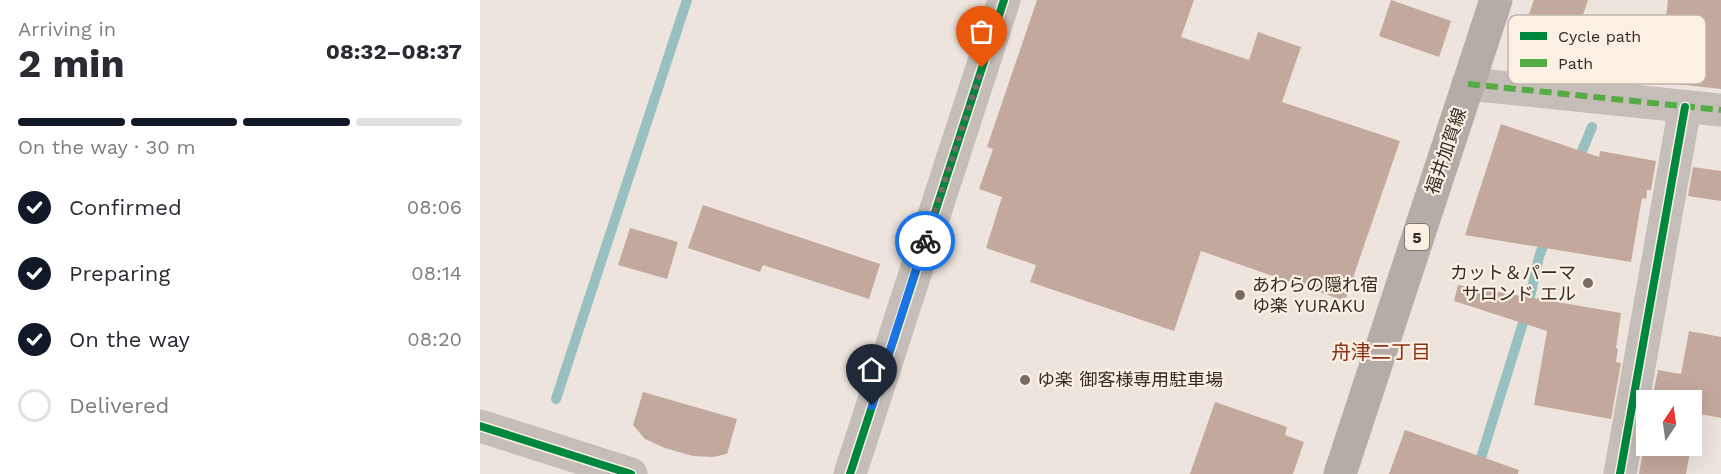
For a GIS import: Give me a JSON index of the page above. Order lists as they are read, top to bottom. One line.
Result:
{"streets":{"main road":["福井加賀線","5"]},"districts":["舟津二丁目"],"places":["カット＆パーマ サロンド エル","あわらの隠れ宿 ゆ楽 YURAKU","ゆ楽 御客様専用駐車場"],"legend":["Cycle path","Path"],"north":"top","page":{"heading":["2 min","Arriving in","08:32–08:37"],"bar":"On the way · 30 m","list":[["Confirmed","08:06"],["Preparing","08:14"],["On the way","08:20"],"Delivered"]}}
